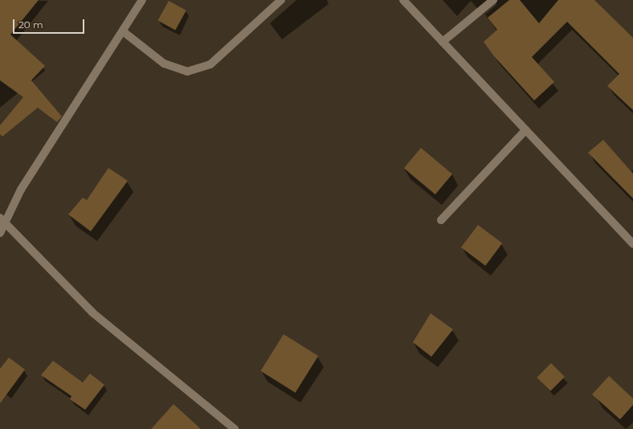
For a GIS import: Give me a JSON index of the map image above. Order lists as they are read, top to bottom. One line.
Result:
{"scale_bar":"20 m"}
